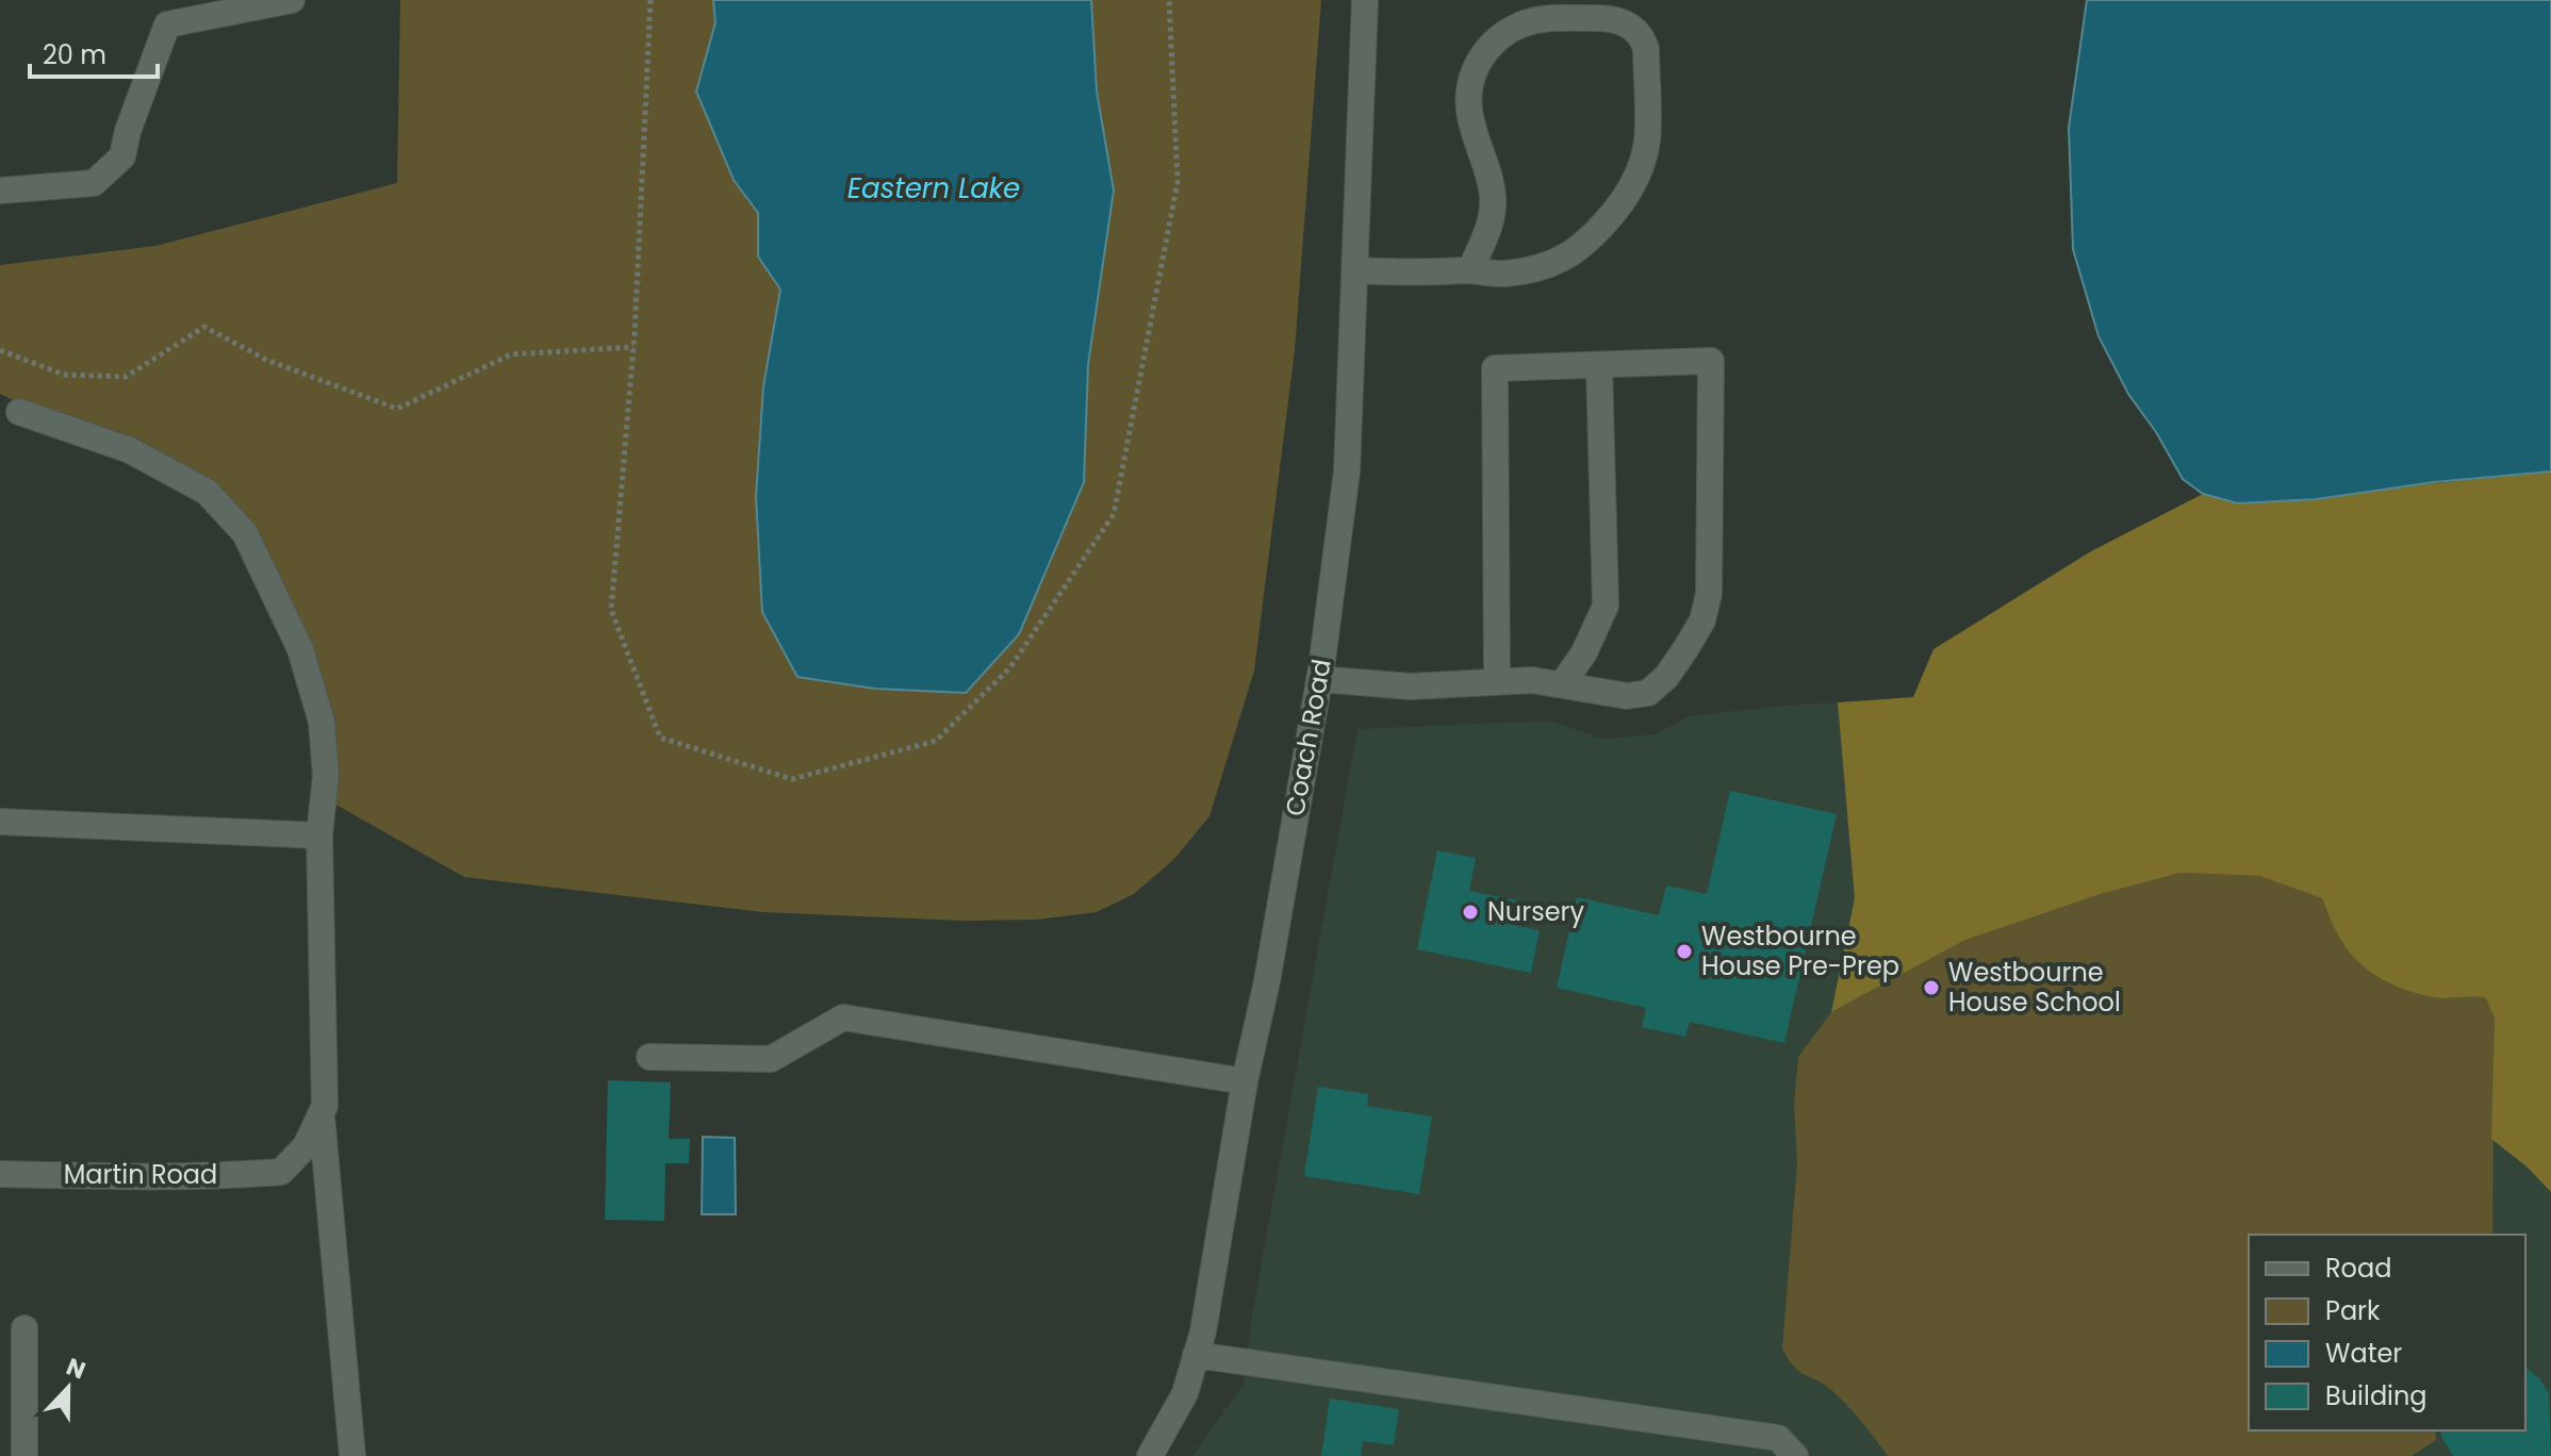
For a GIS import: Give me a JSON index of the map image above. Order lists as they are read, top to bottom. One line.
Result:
{"streets":{"street":["Coach Road","Martin Road"]},"water":["Eastern Lake"],"places":["Nursery","Westbourne House Pre-Prep","Westbourne House School"],"legend":["Road","Park","Water","Building"],"scale_bar":"20 m","north":"top"}
